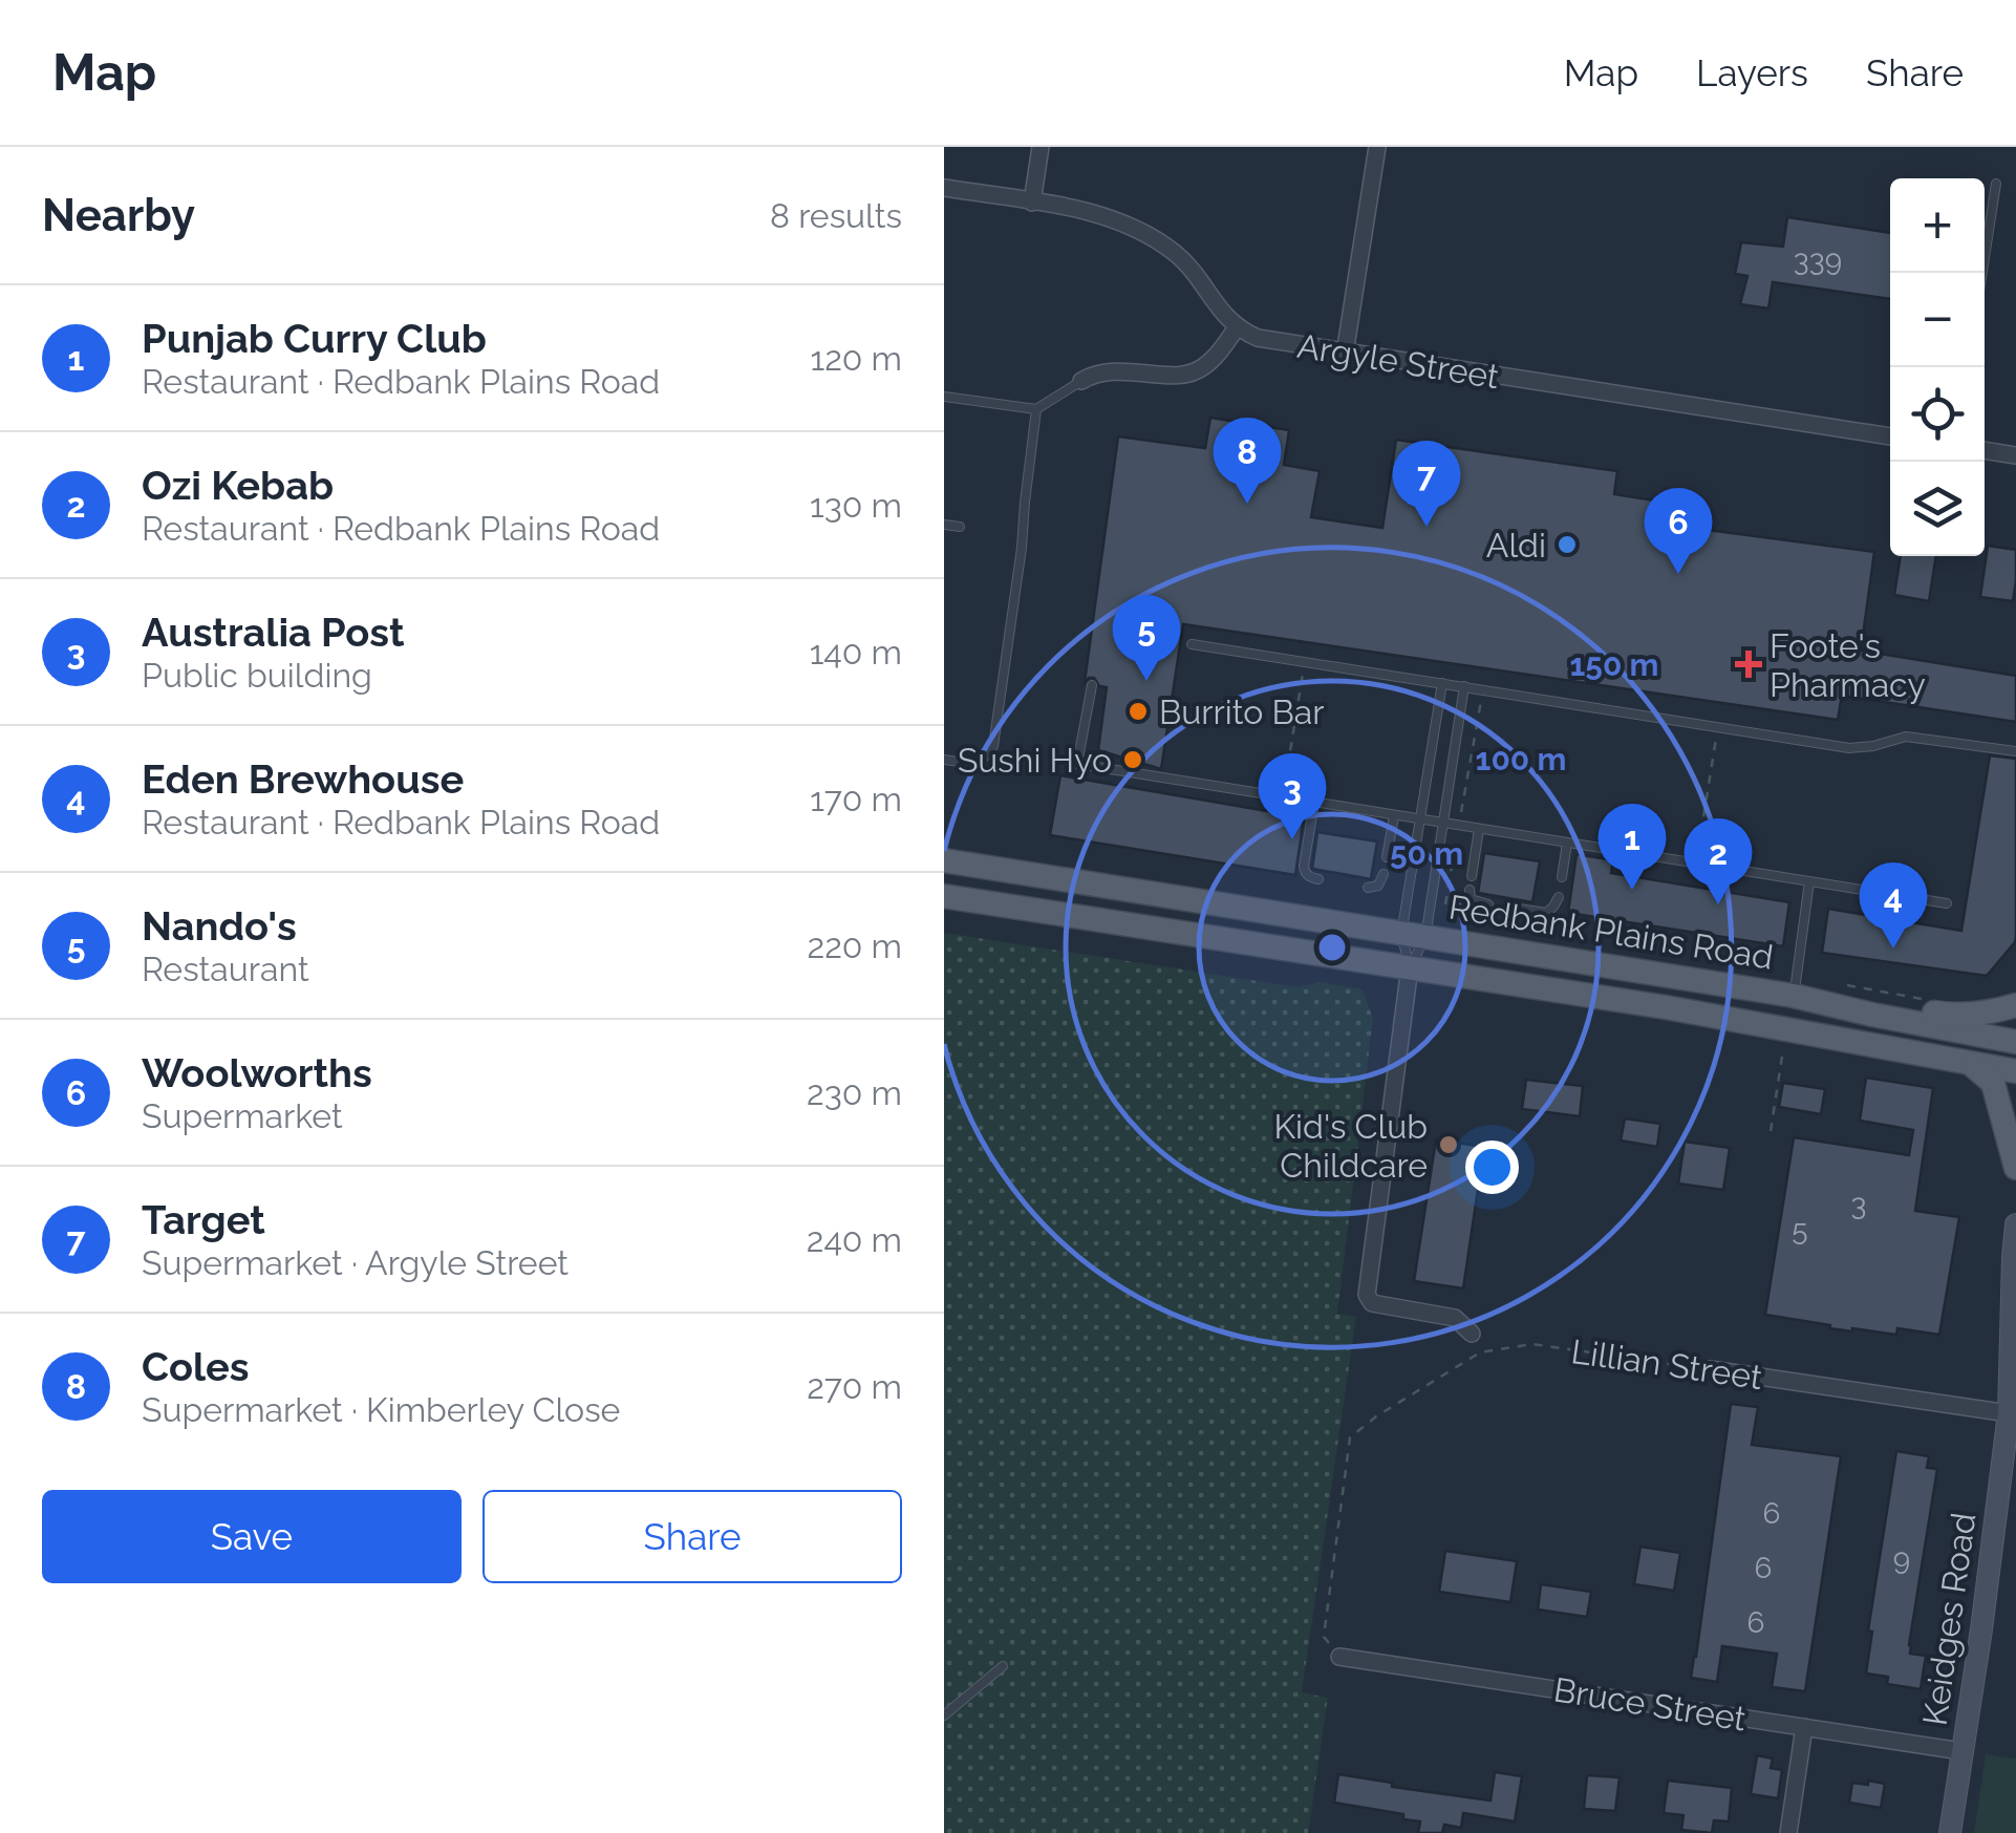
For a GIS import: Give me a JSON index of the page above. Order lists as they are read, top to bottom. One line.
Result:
{"streets":{"main road":["Redbank Plains Road"],"street":["Argyle Street","Lillian Street","Keidges Road","Bruce Street"]},"crossings":[["Lillian Street","Keidges Road"],["Lillian Street","Bruce Street"],["Keidges Road","Bruce Street"]],"places":{"other":["Aldi","Burrito Bar","Sushi Hyo","Kid's Club Childcare"],"health":["Foote's Pharmacy"]},"house_numbers":["339","3","5","6","9","6","6"],"page":{"header":"Map","nav":["Map","Layers","Share"],"heading":["Nearby","8 results"],"map_buttons":["+","−"],"list":[{"mark":"1","name":"Punjab Curry Club","note":"Restaurant · Redbank Plains Road","value":"120 m"},{"mark":"2","name":"Ozi Kebab","note":"Restaurant · Redbank Plains Road","value":"130 m"},{"mark":"3","name":"Australia Post","note":"Public building","value":"140 m"},{"mark":"4","name":"Eden Brewhouse","note":"Restaurant · Redbank Plains Road","value":"170 m"},{"mark":"5","name":"Nando's","note":"Restaurant","value":"220 m"},{"mark":"6","name":"Woolworths","note":"Supermarket","value":"230 m"},{"mark":"7","name":"Target","note":"Supermarket · Argyle Street","value":"240 m"},{"mark":"8","name":"Coles","note":"Supermarket · Kimberley Close","value":"270 m"}],"pins":["8","7","6","5","3","1","2","4"],"buttons":["Save","Share"]},"rings":["150 m","100 m","50 m"]}
